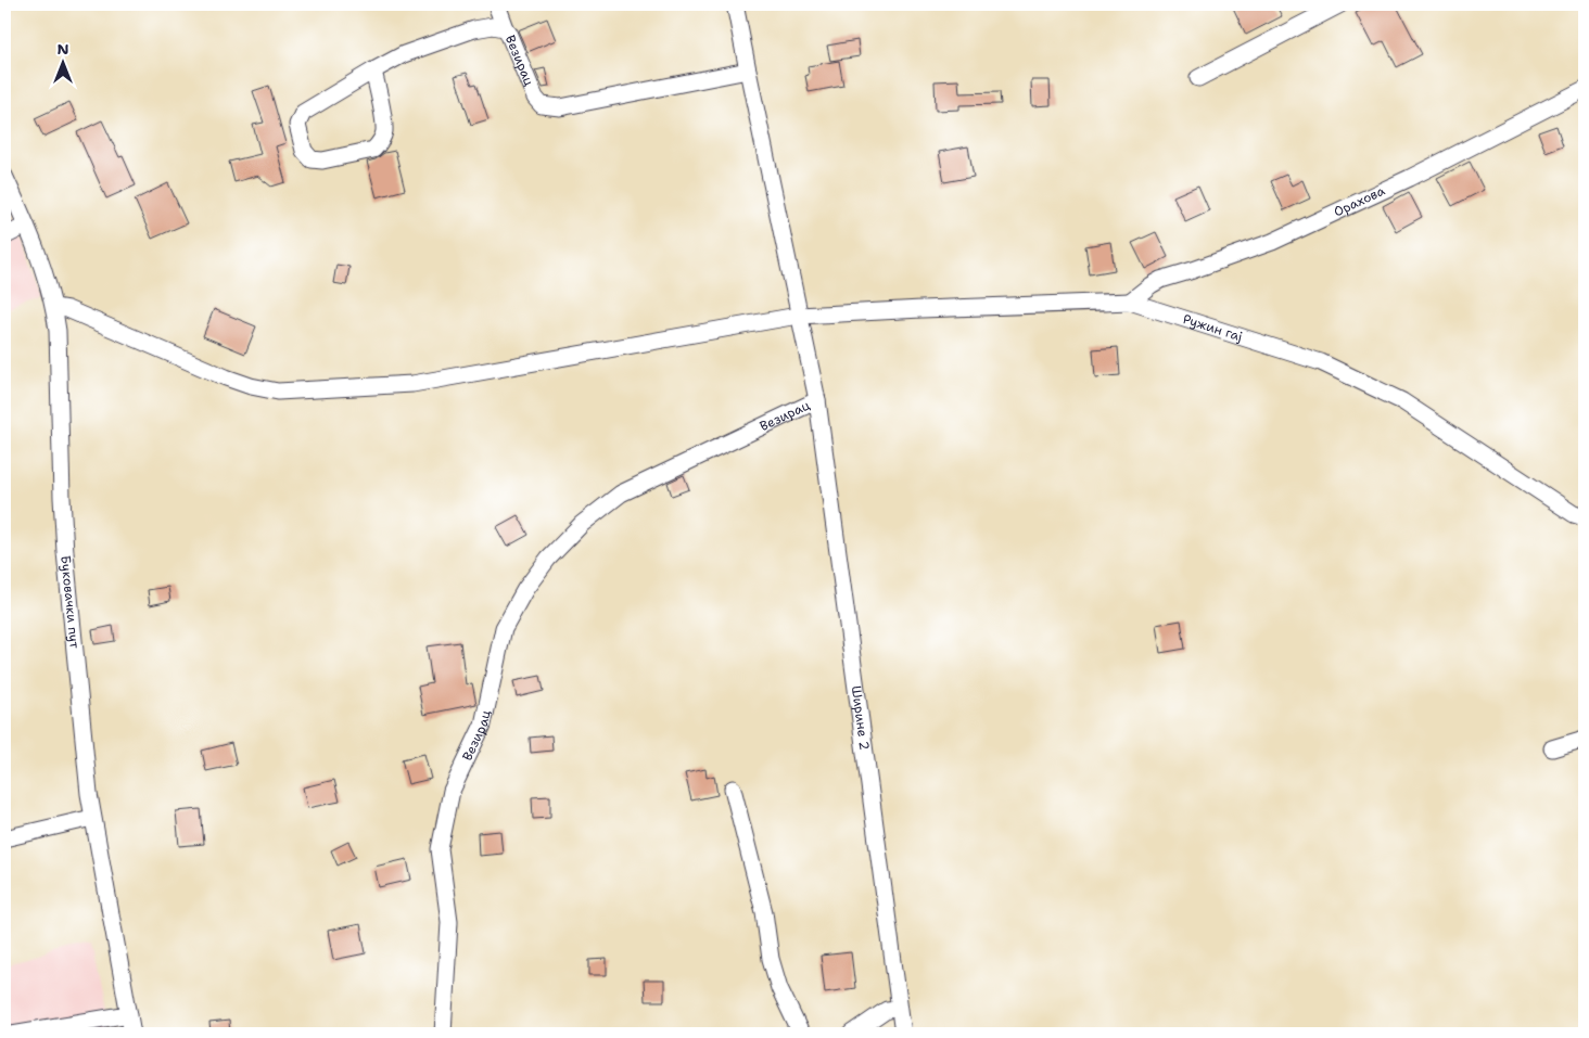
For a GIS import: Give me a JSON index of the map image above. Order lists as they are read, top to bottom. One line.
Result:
{"streets":{"street":["Везирац","Орахова","Ружин гај","Буковачки пут","Ширине 2"]},"crossings":[["Везирац","Ружин гај"],["Везирац","Ширине 2"],["Орахова","Ружин гај"],["Ружин гај","Буковачки пут"]],"north":"top"}
